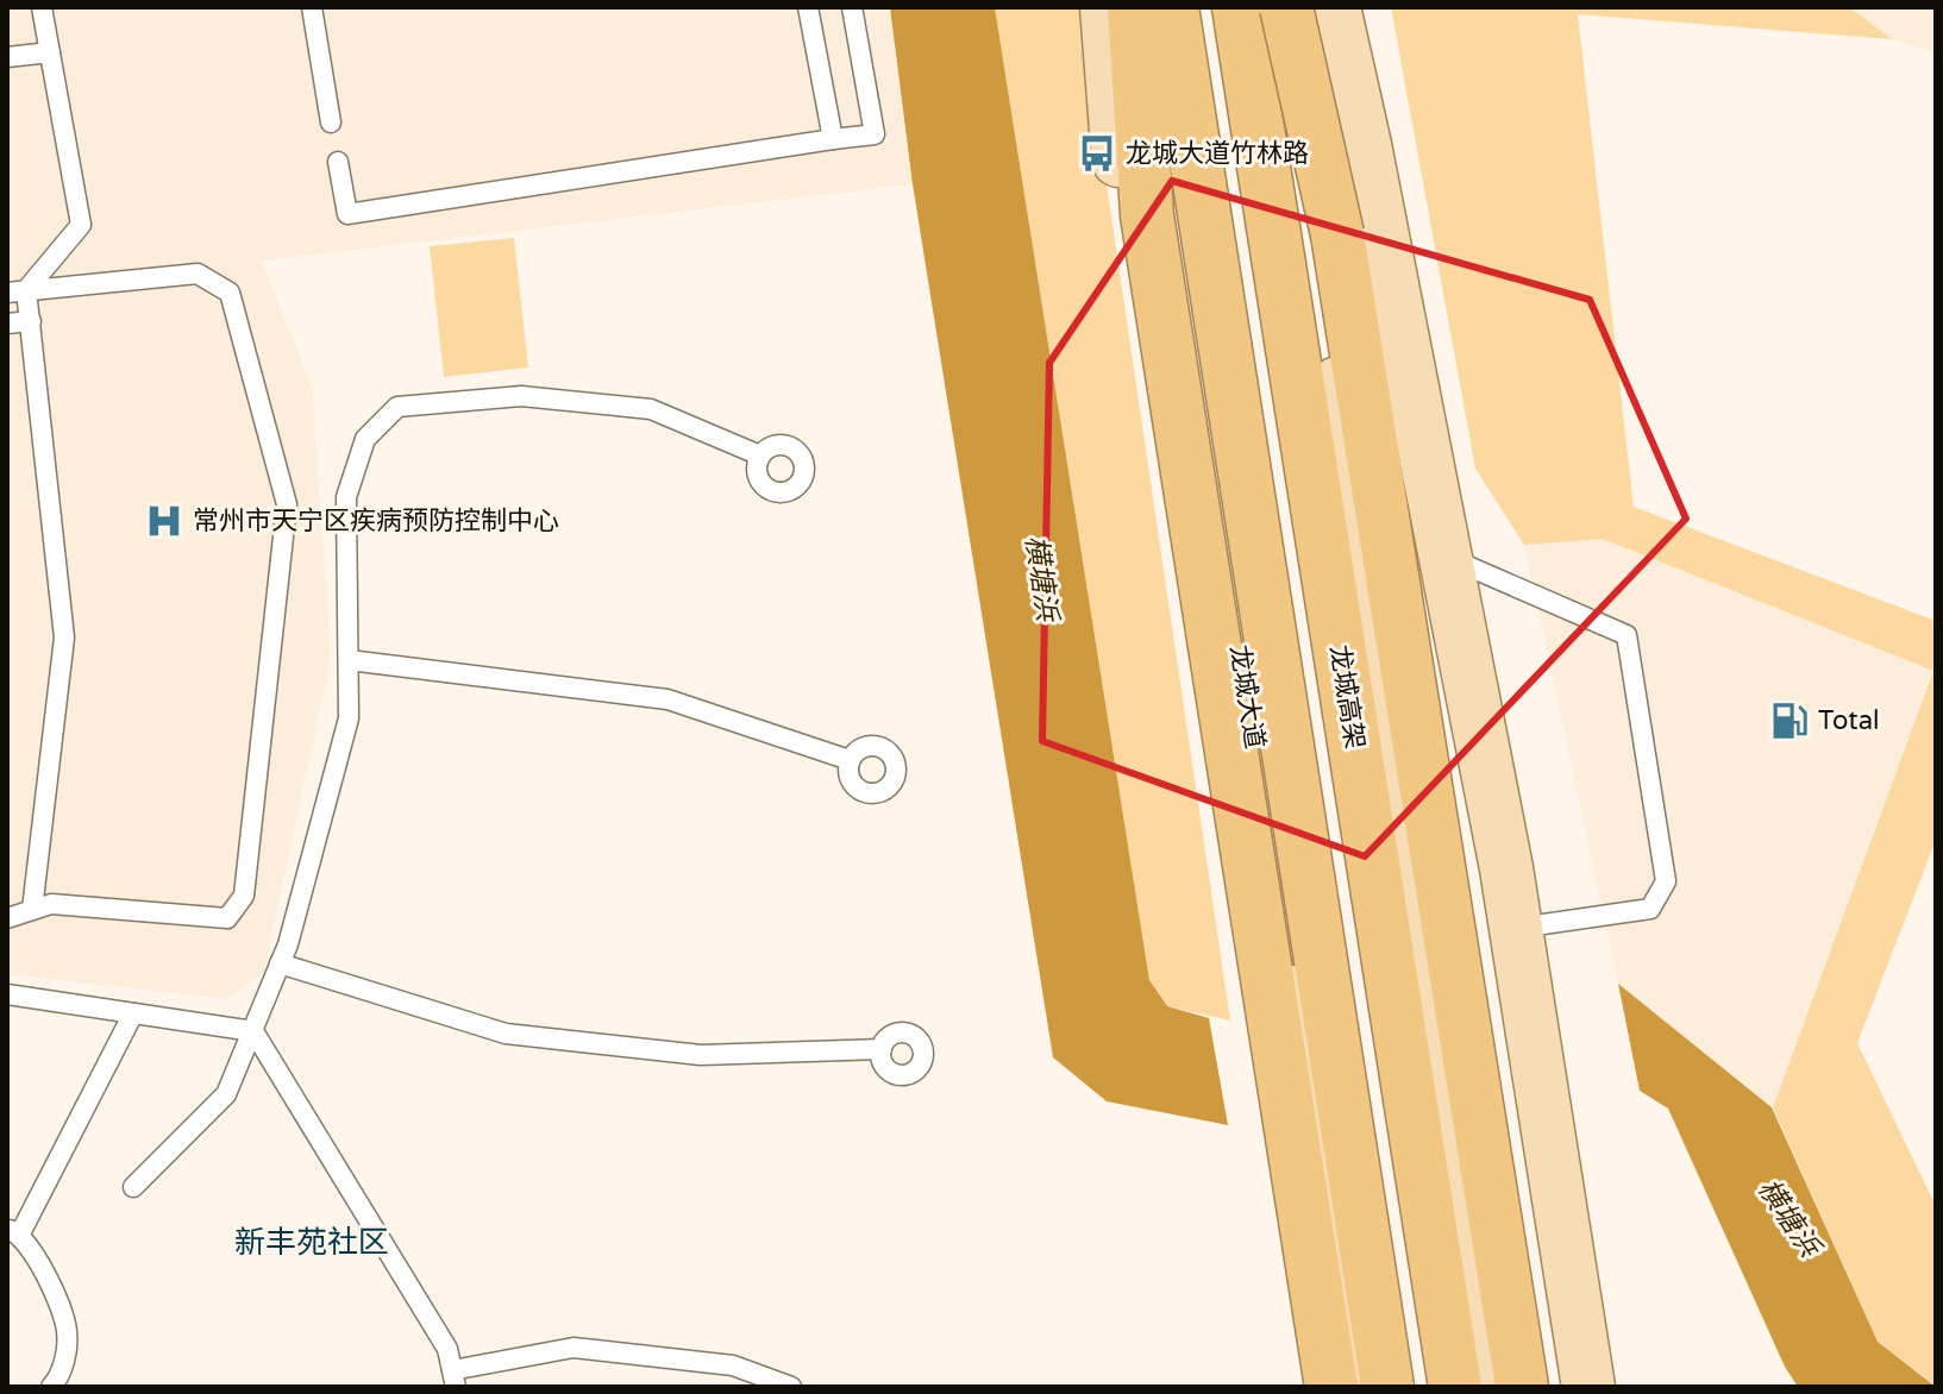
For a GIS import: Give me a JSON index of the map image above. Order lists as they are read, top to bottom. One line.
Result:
{"streets":{"highway":["龙城高架"],"main road":["龙城大道"]},"districts":["新丰苑社区"],"water":["横塘浜"],"places":{"bus stop":["龙城大道竹林路"],"hospital":["常州市天宁区疾病预防控制中心"],"fuel station":["Total"]}}
